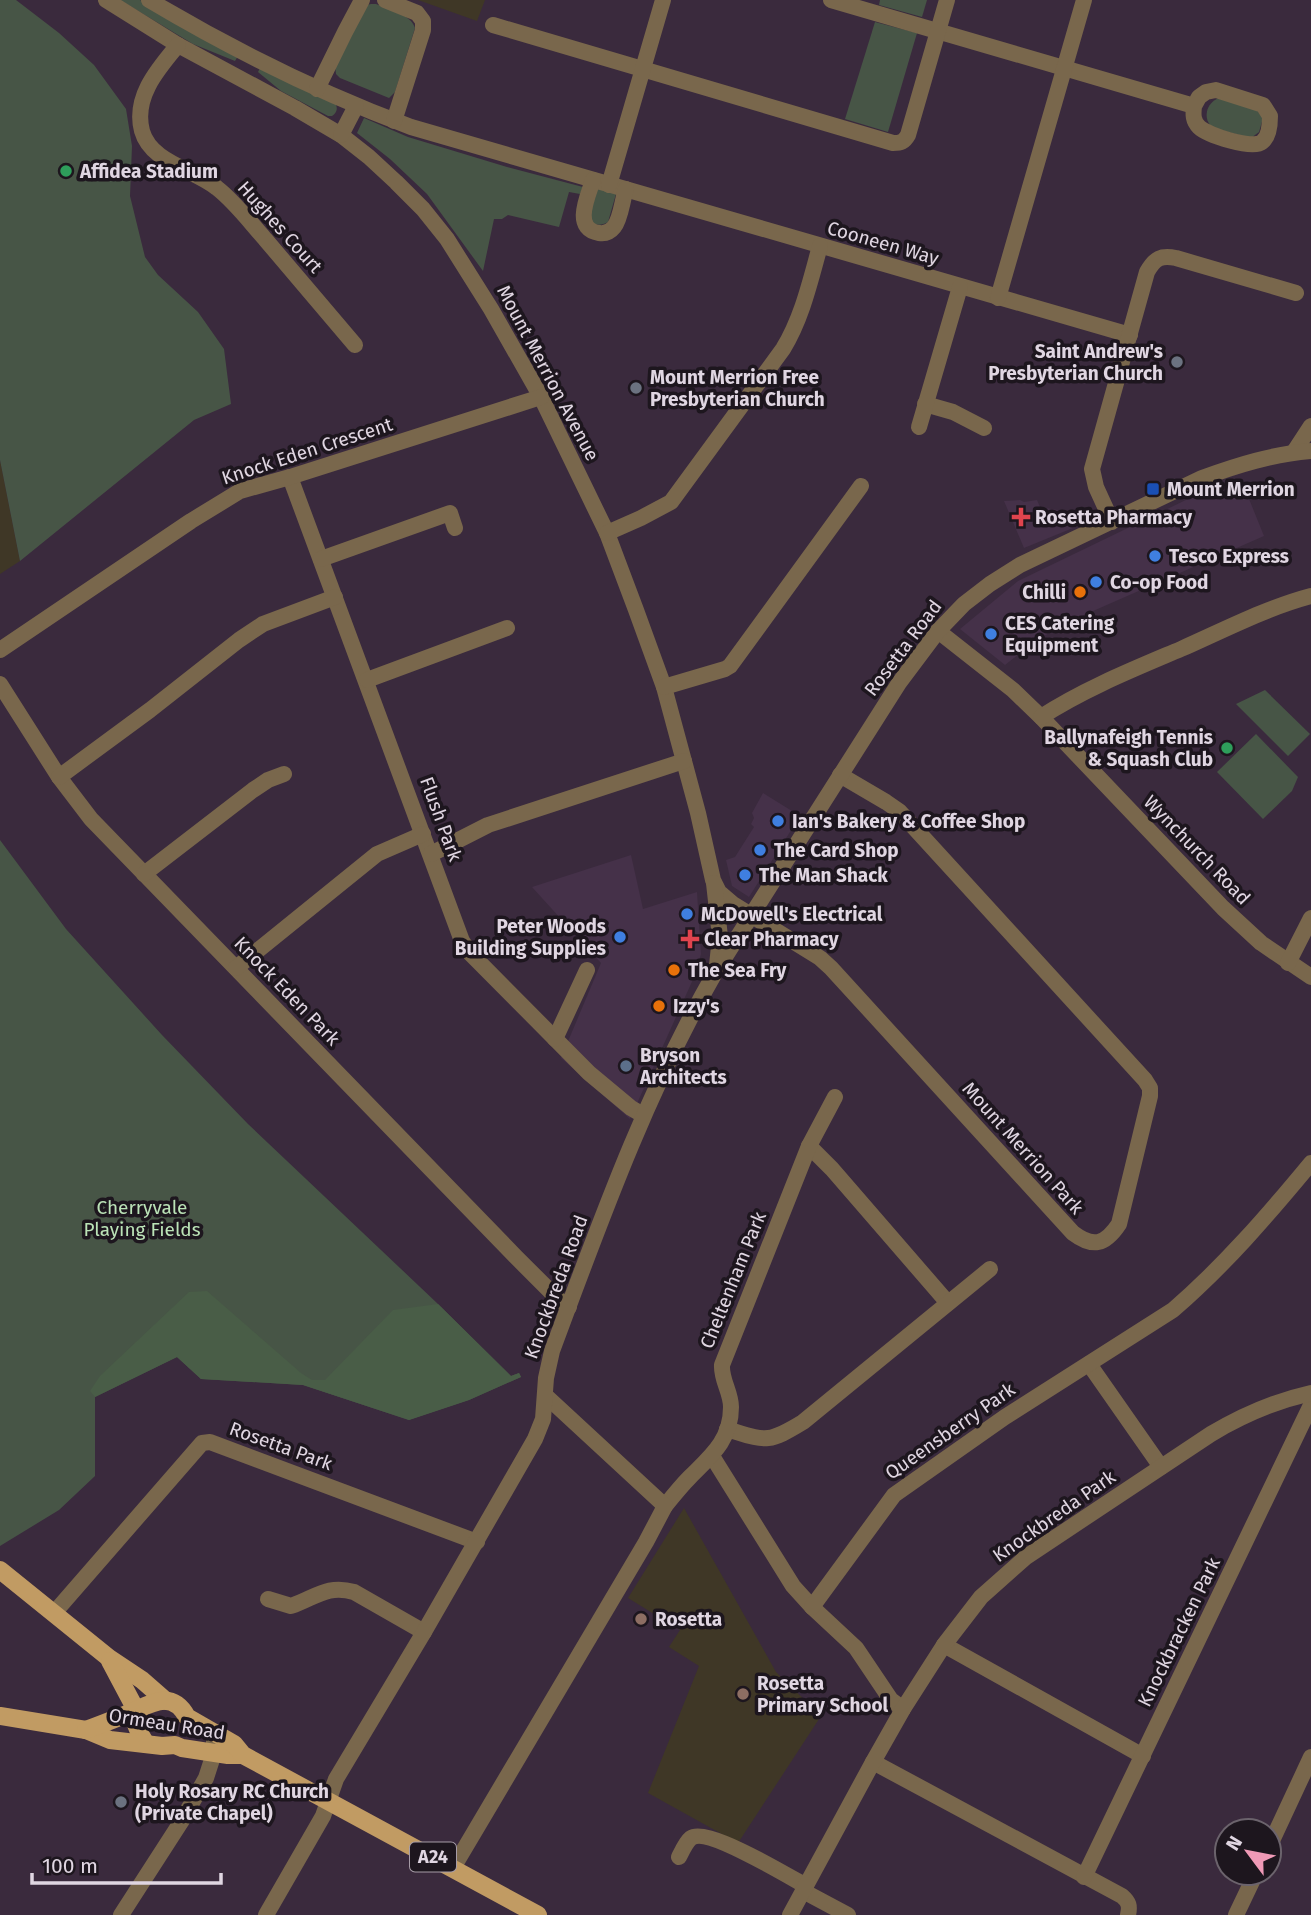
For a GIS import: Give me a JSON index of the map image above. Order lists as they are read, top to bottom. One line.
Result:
{"streets":{"main road":["Ormeau Road","A24"],"street":["Hughes Court","Cooneen Way","Mount Merrion Avenue","Knock Eden Crescent","Rosetta Road","Flush Park","Wynchurch Road","Knock Eden Park","Mount Merrion Park","Cheltenham Park","Knockbreda Road","Queensberry Park","Rosetta Park","Knockbreda Park","Knockbracken Park"]},"crossings":[["Hughes Court","Mount Merrion Avenue"],["Mount Merrion Avenue","Knock Eden Crescent"],["Mount Merrion Avenue","Rosetta Road"],["Mount Merrion Avenue","Mount Merrion Park"],["Knock Eden Crescent","Flush Park"],["Rosetta Road","Wynchurch Road"],["Rosetta Road","Mount Merrion Park"],["Rosetta Road","Knockbreda Road"],["Flush Park","Knockbreda Road"],["Knock Eden Park","Knockbreda Road"]],"parks":["Cherryvale Playing Fields"],"places":{"other":["Affidea Stadium","Saint Andrew's Presbyterian Church","Mount Merrion Free Presbyterian Church","Tesco Express","Co-op Food","Chilli","CES Catering Equipment","Ballynafeigh Tennis & Squash Club","Ian's Bakery & Coffee Shop","The Card Shop","The Man Shack","McDowell's Electrical","Peter Woods Building Supplies","The Sea Fry","Izzy's","Bryson Architects","Rosetta","Rosetta Primary School","Holy Rosary RC Church (Private Chapel)"],"transit":["Mount Merrion"],"health":["Rosetta Pharmacy","Clear Pharmacy"]},"scale_bar":"100 m","north":"top left"}
